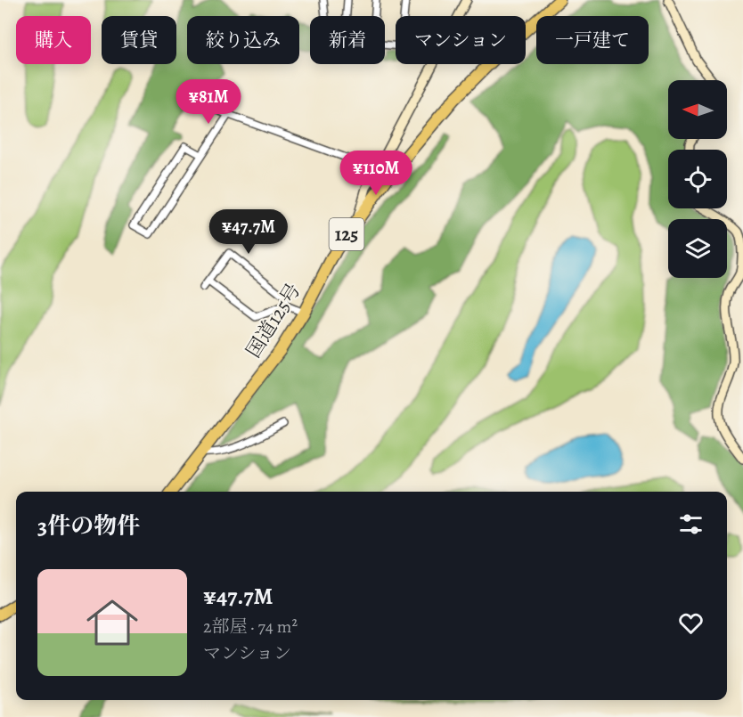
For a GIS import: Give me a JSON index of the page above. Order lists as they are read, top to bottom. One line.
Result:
{"streets":{"highway":["125","国道125号"]},"north":"left","page":{"chip":["購入","賃貸","絞り込み","新着","マンション","一戸建て"],"price":["¥81M","¥110M","¥47.7M"],"heading":"3件の物件","list":[{"name":"¥47.7M","note":"2部屋 · 74 m² · マンション"}]}}
